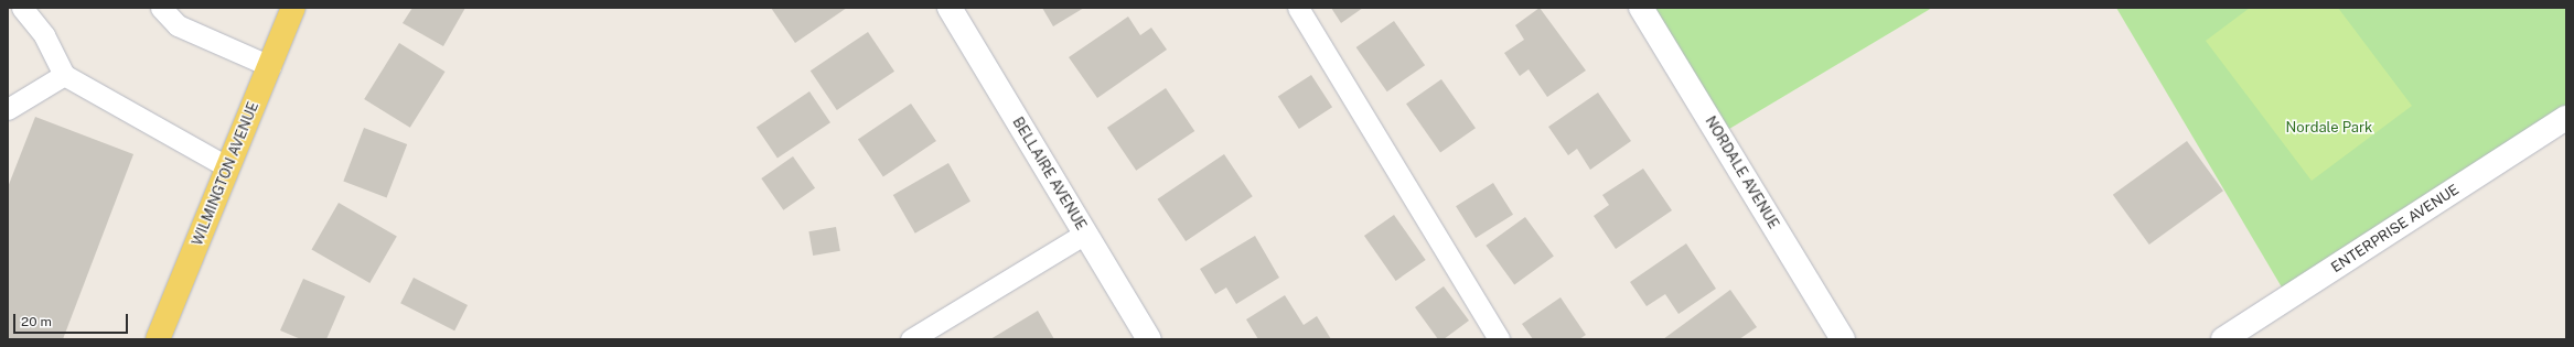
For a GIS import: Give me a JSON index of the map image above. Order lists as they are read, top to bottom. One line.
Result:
{"streets":{"main road":["WILMINGTON AVENUE"],"street":["NORDALE AVENUE","BELLAIRE AVENUE","ENTERPRISE AVENUE"]},"parks":["Nordale Park"],"scale_bar":"20 m"}
